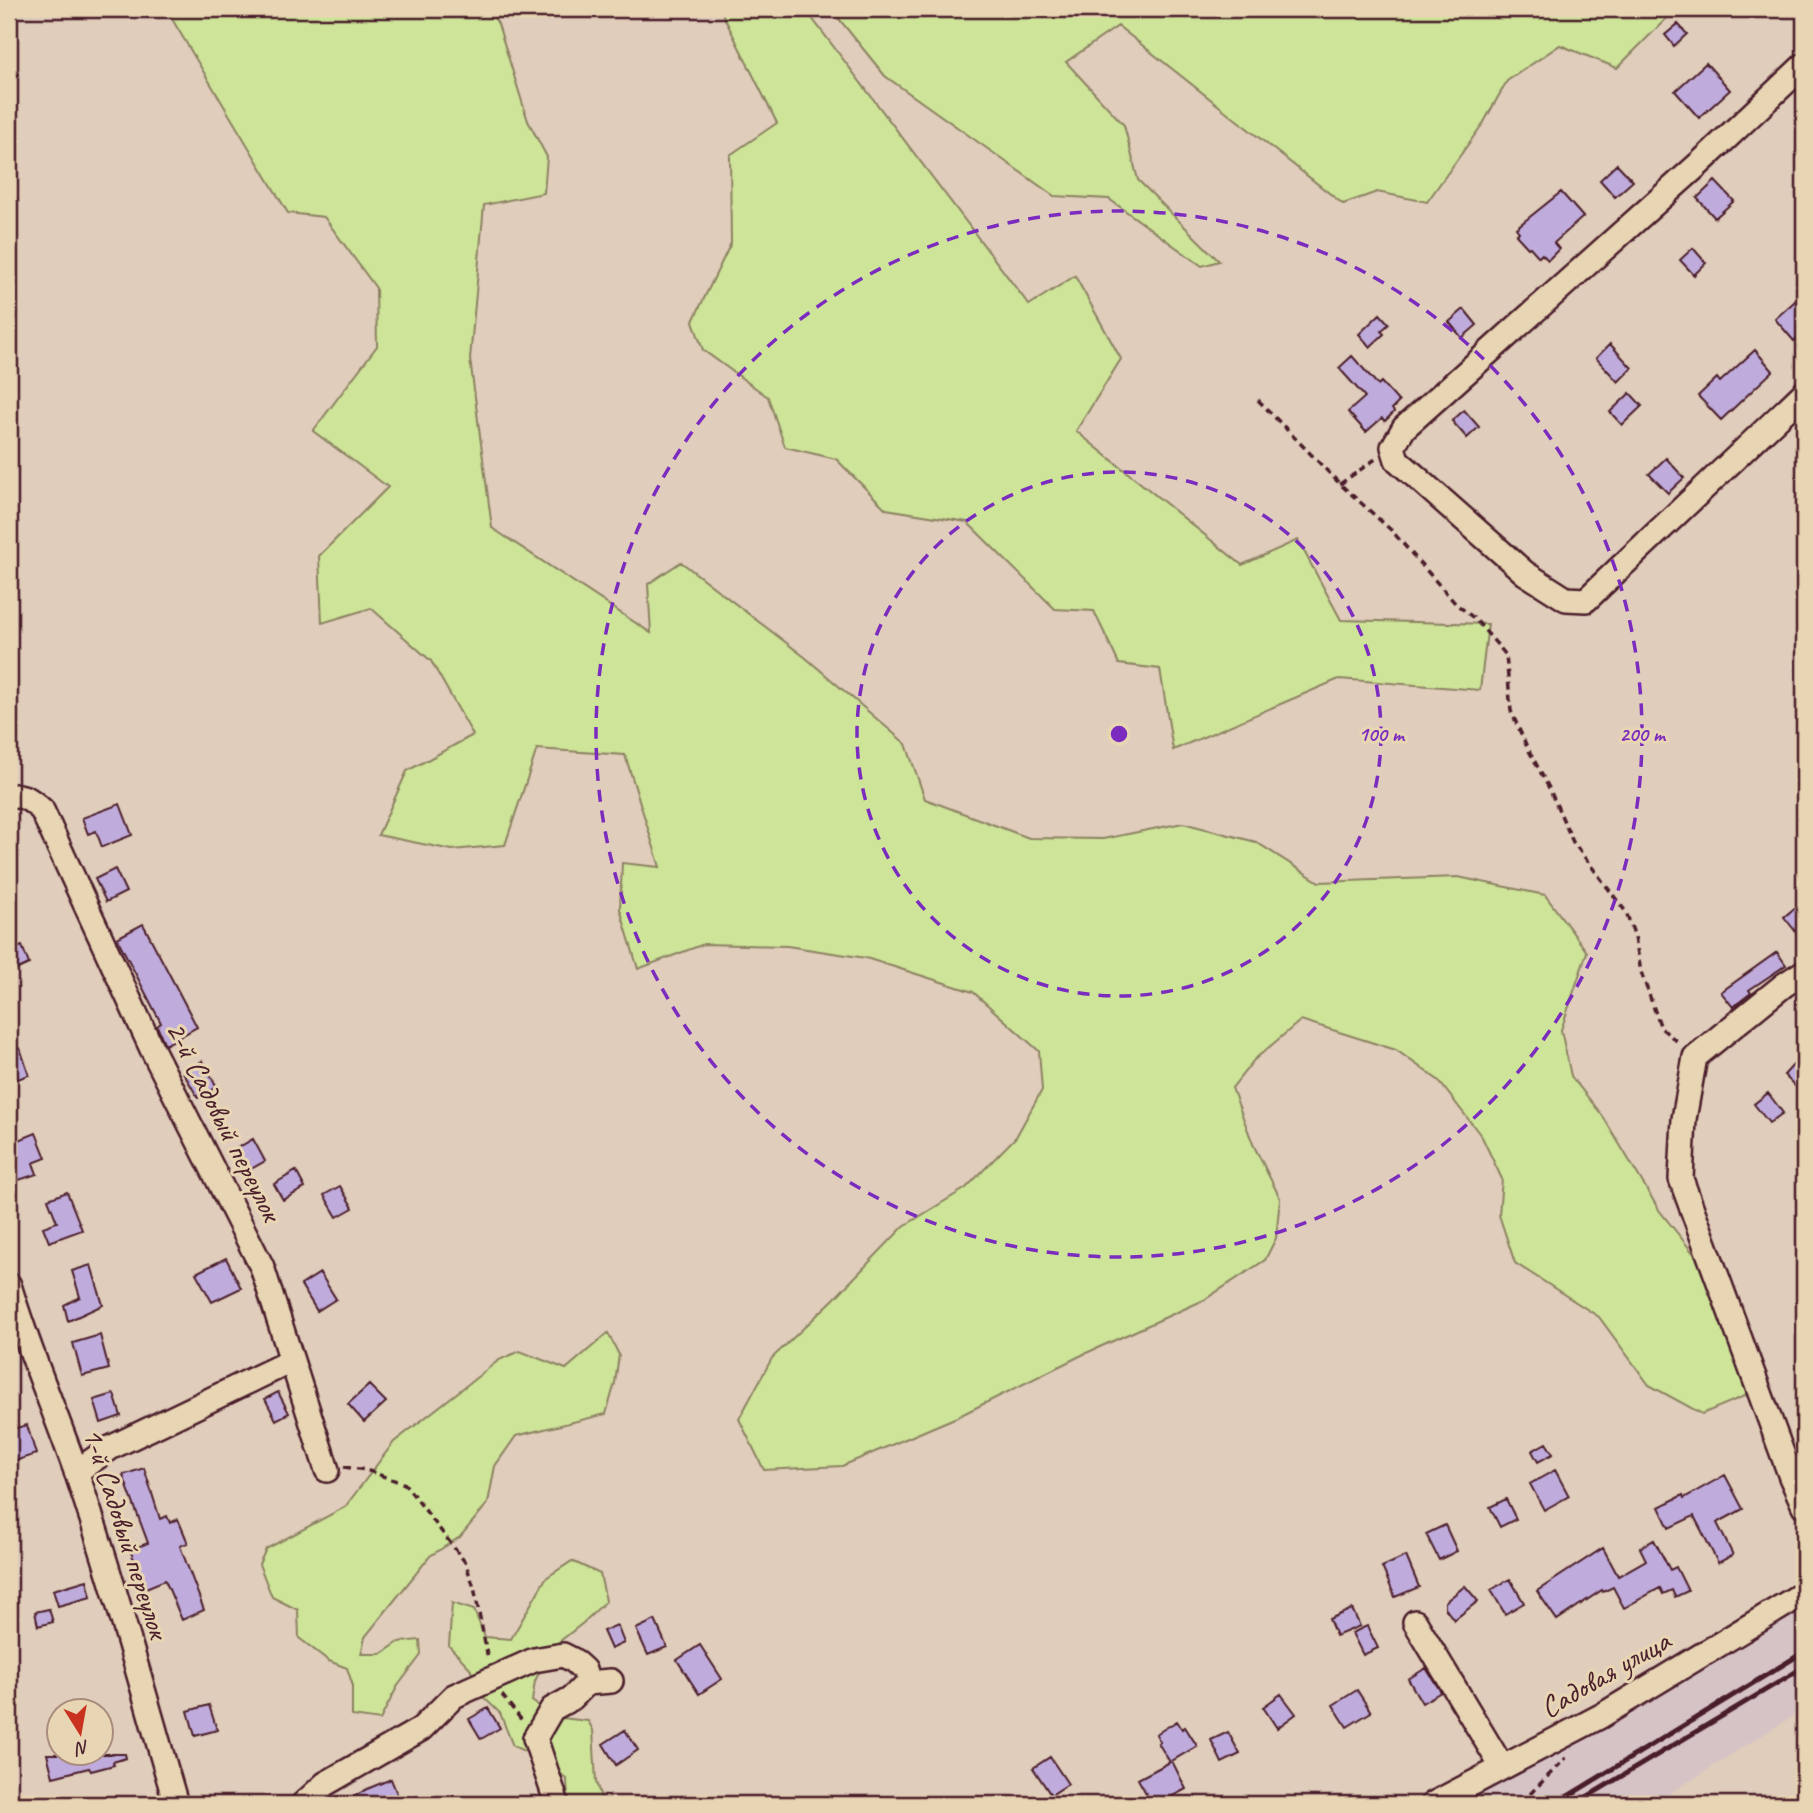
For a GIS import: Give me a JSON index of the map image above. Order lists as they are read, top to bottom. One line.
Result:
{"streets":{"street":["2-й Садовый переулок","1-й Садовый переулок","Садовая улица"]},"north":"bottom","rings":["100 m","200 m"]}
